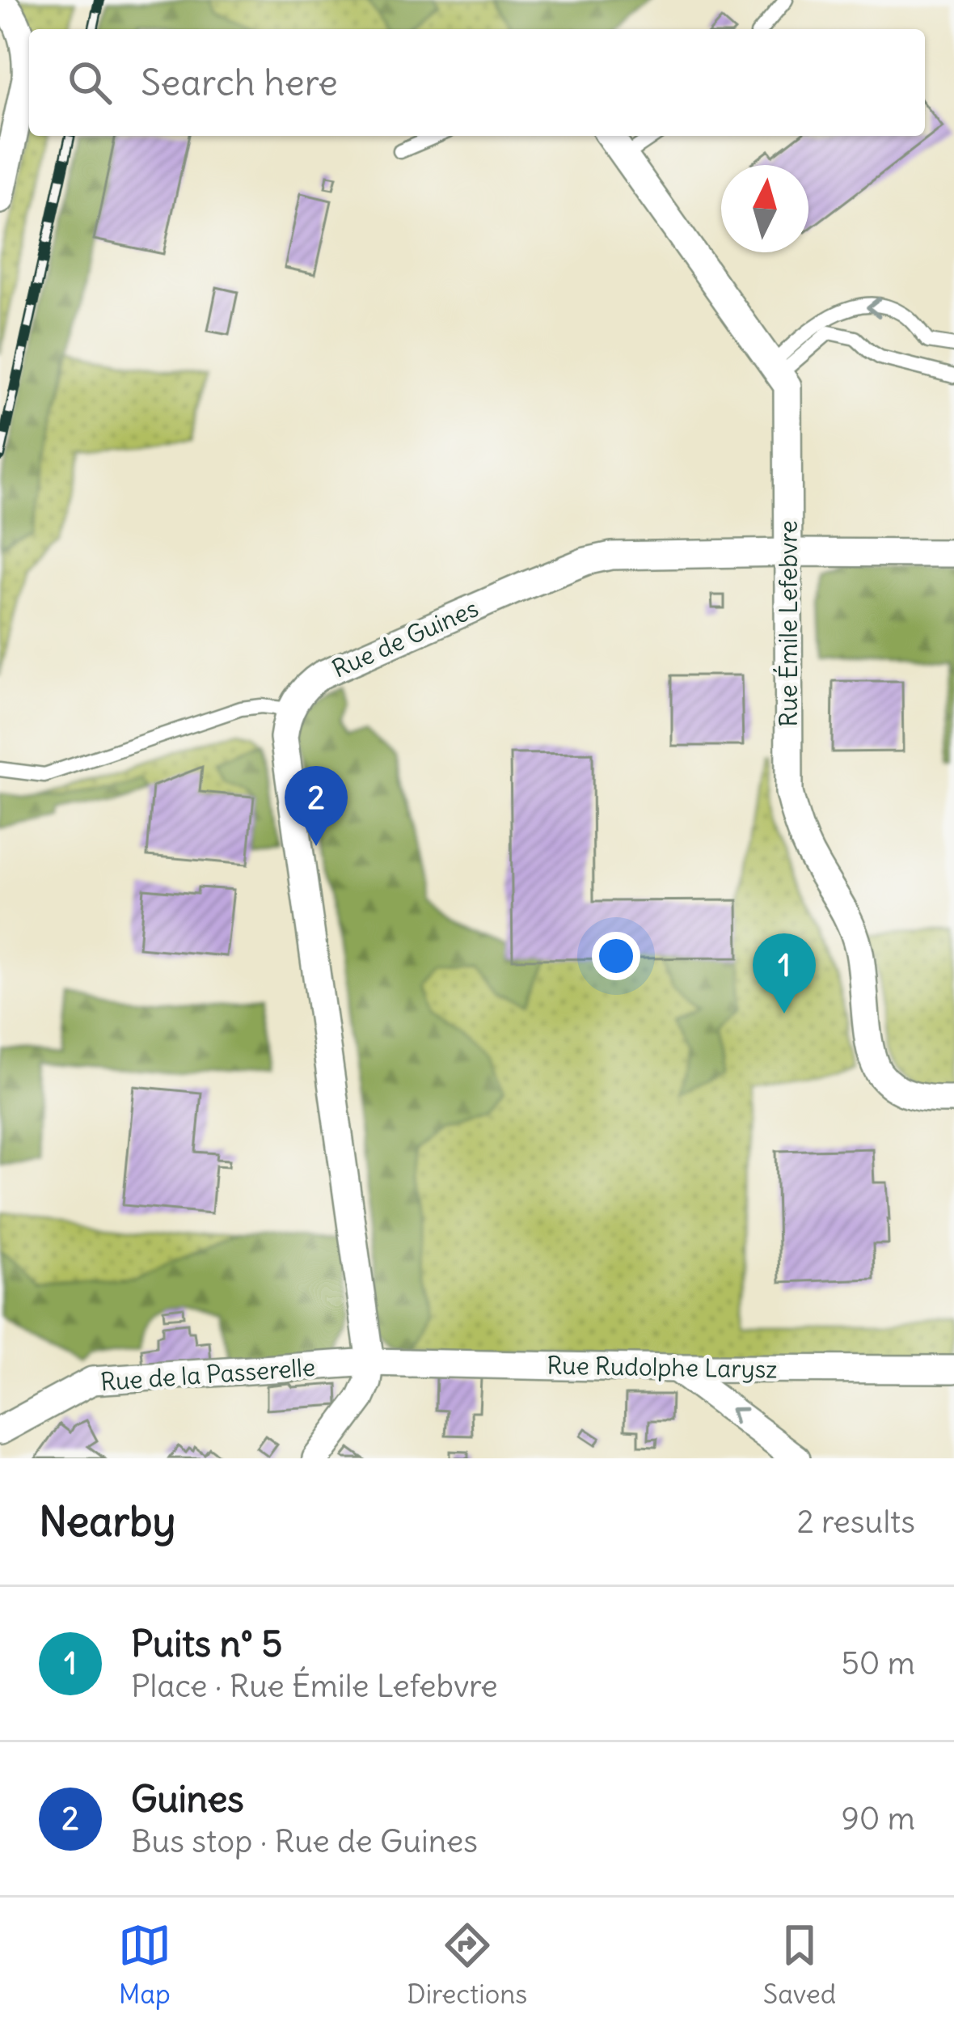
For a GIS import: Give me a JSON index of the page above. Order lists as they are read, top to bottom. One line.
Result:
{"streets":{"street":["Rue Émile Lefebvre","Rue de Guines","Rue Rudolphe Larysz","Rue de la Passerelle"]},"crossings":[["Rue Émile Lefebvre","Rue de Guines"],["Rue Rudolphe Larysz","Rue de la Passerelle"]],"north":"top","page":{"search":"Search here","pins":["2","1"],"heading":["Nearby","2 results"],"list":[{"mark":"1","name":"Puits n° 5","note":"Place · Rue Émile Lefebvre","value":"50 m"},{"mark":"2","name":"Guines","note":"Bus stop · Rue de Guines","value":"90 m"}],"nav":["Map","Directions","Saved"]}}
